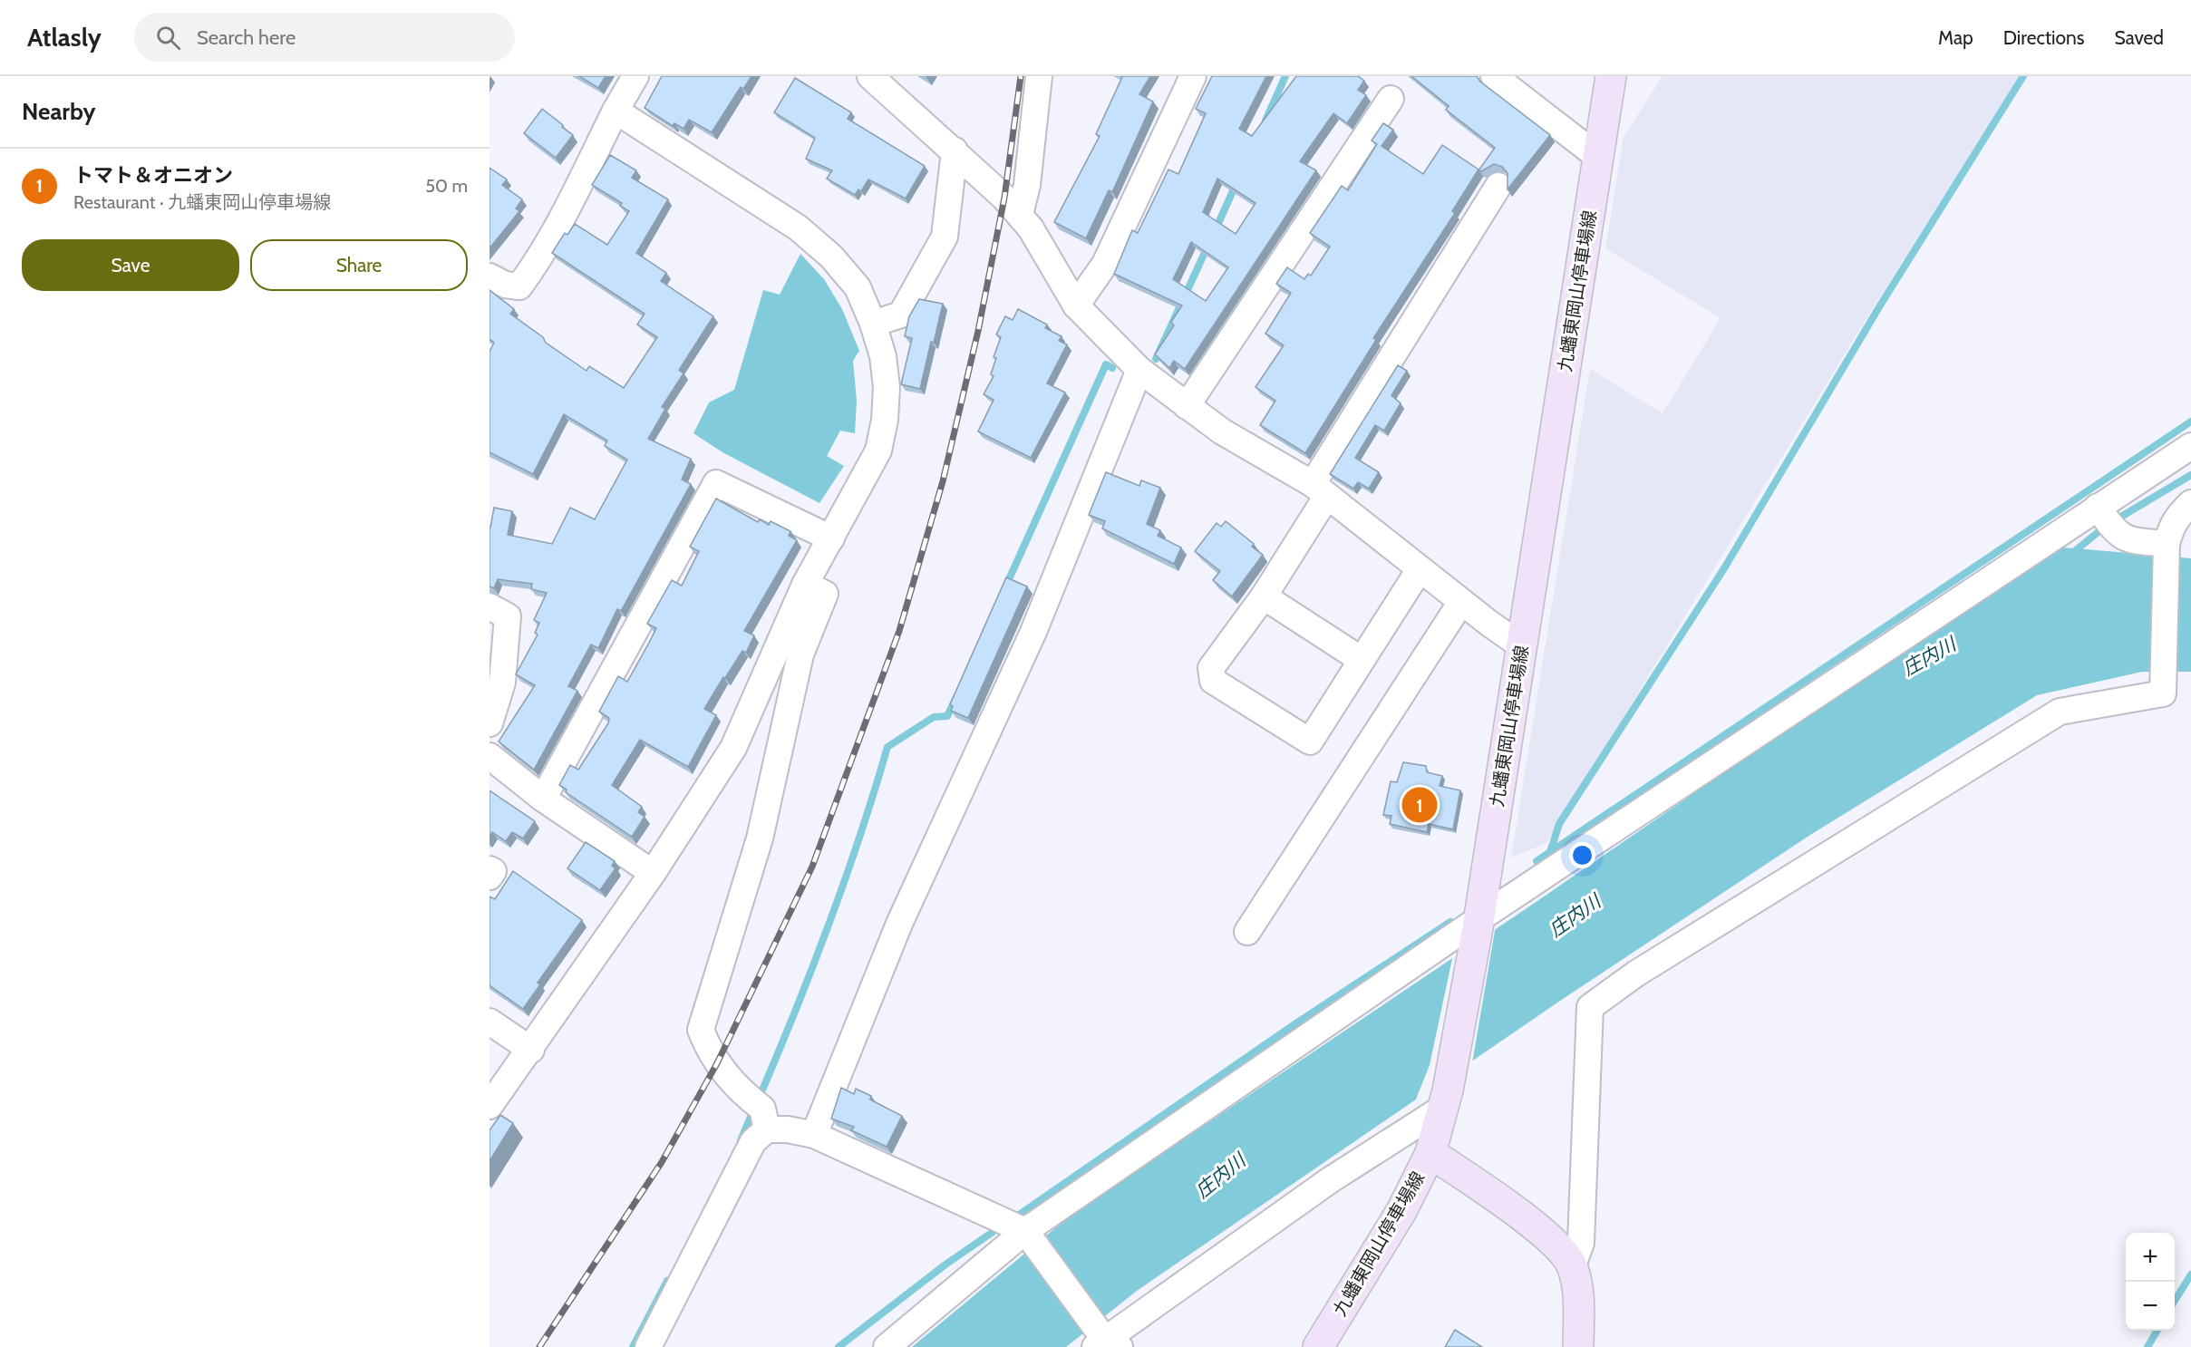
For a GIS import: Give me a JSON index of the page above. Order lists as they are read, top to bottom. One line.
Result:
{"streets":{"main road":["九蟠東岡山停車場線"]},"water":["庄内川"],"page":{"header":"Atlasly","search":"Search here","nav":["Map","Directions","Saved"],"heading":"Nearby","list":[{"mark":"1","name":"トマト＆オニオン","note":"Restaurant · 九蟠東岡山停車場線","value":"50 m"}],"buttons":["Save","Share"],"pins":"1","map_buttons":["+","−"]}}
